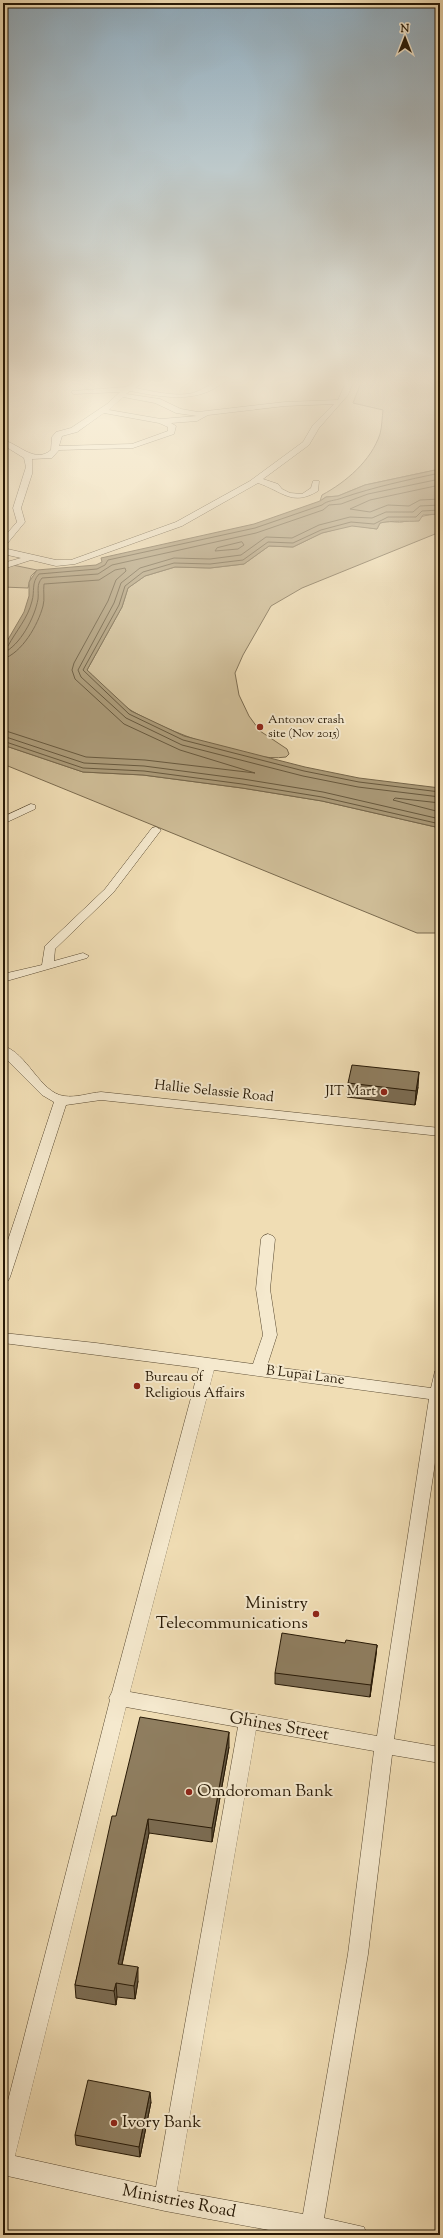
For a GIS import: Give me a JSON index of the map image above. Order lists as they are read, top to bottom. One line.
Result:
{"streets":{"street":["Hallie Selassie Road","B Lupai Lane","Ghines Street","Ministries Road"]},"places":["Antonov crash site (Nov 2015)","JIT Mart","Bureau of Religious Affairs","Ministry Telecommunications","Omdoroman Bank","Ivory Bank"],"north":"top"}
